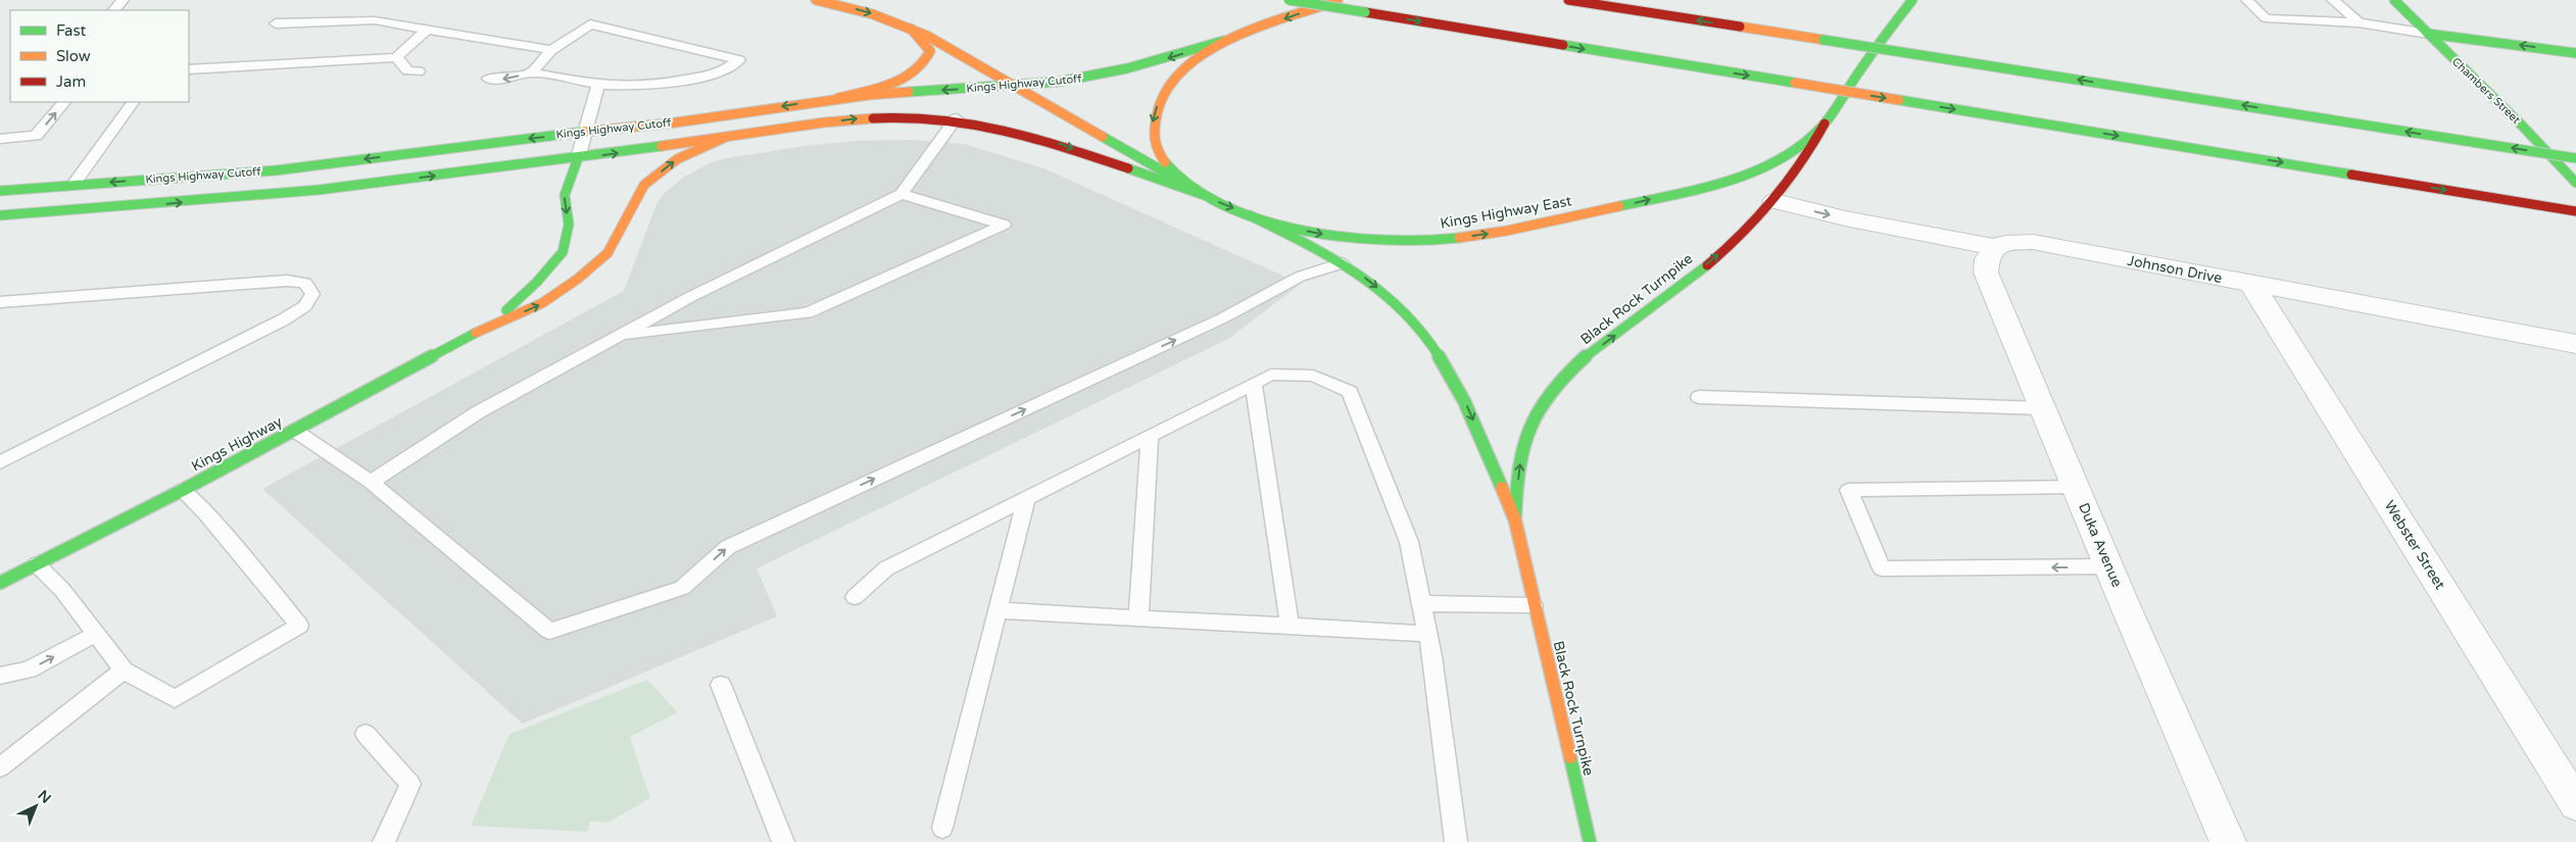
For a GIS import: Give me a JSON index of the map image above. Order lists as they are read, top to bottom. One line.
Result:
{"streets":{"main road":["Kings Highway Cutoff","Chambers Street","Kings Highway East","Black Rock Turnpike","Kings Highway"],"street":["Johnson Drive","Duka Avenue","Webster Street"]},"crossings":[["Kings Highway Cutoff","Kings Highway East"],["Kings Highway Cutoff","Kings Highway"],["Kings Highway East","Black Rock Turnpike"],["Johnson Drive","Black Rock Turnpike"],["Johnson Drive","Duka Avenue"],["Johnson Drive","Webster Street"]],"legend":["Fast","Slow","Jam"],"north":"top right"}
